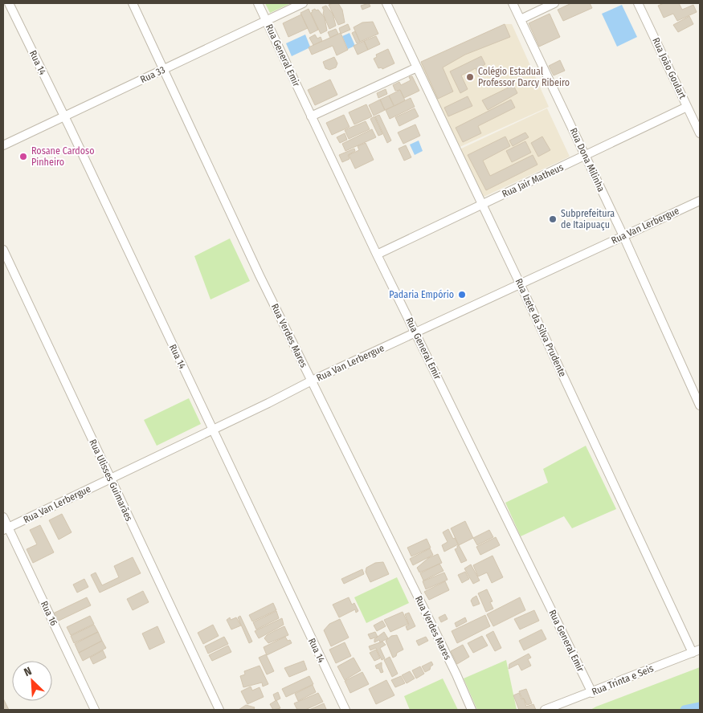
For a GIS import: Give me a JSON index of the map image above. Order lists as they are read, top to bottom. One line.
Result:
{"streets":{"street":["Rua General Emir","Rua 14","Rua João Goulart","Rua 33","Rua Dona Milinha","Rua Jair Matheus","Rua Van Lerbergue","Rua Izete da Silva Prudente","Rua Verdes Mares","Rua Ulisses Guimarães","Rua 16","Rua Trinta e Seis"]},"crossings":[["Rua General Emir","Rua 33"],["Rua General Emir","Rua Jair Matheus"],["Rua General Emir","Rua Van Lerbergue"],["Rua General Emir","Rua Trinta e Seis"],["Rua 14","Rua 33"],["Rua 14","Rua Van Lerbergue"],["Rua João Goulart","Rua Jair Matheus"],["Rua 33","Rua Verdes Mares"],["Rua Dona Milinha","Rua Jair Matheus"],["Rua Dona Milinha","Rua Van Lerbergue"],["Rua Jair Matheus","Rua Izete da Silva Prudente"],["Rua Van Lerbergue","Rua Izete da Silva Prudente"],["Rua Van Lerbergue","Rua Verdes Mares"],["Rua Van Lerbergue","Rua Ulisses Guimarães"],["Rua Van Lerbergue","Rua 16"],["Rua Izete da Silva Prudente","Rua Trinta e Seis"]],"places":["Colégio Estadual Professor Darcy Ribeiro","Rosane Cardoso Pinheiro","Subprefeitura de Itaipuaçu","Padaria Empório"],"north":"top left"}
